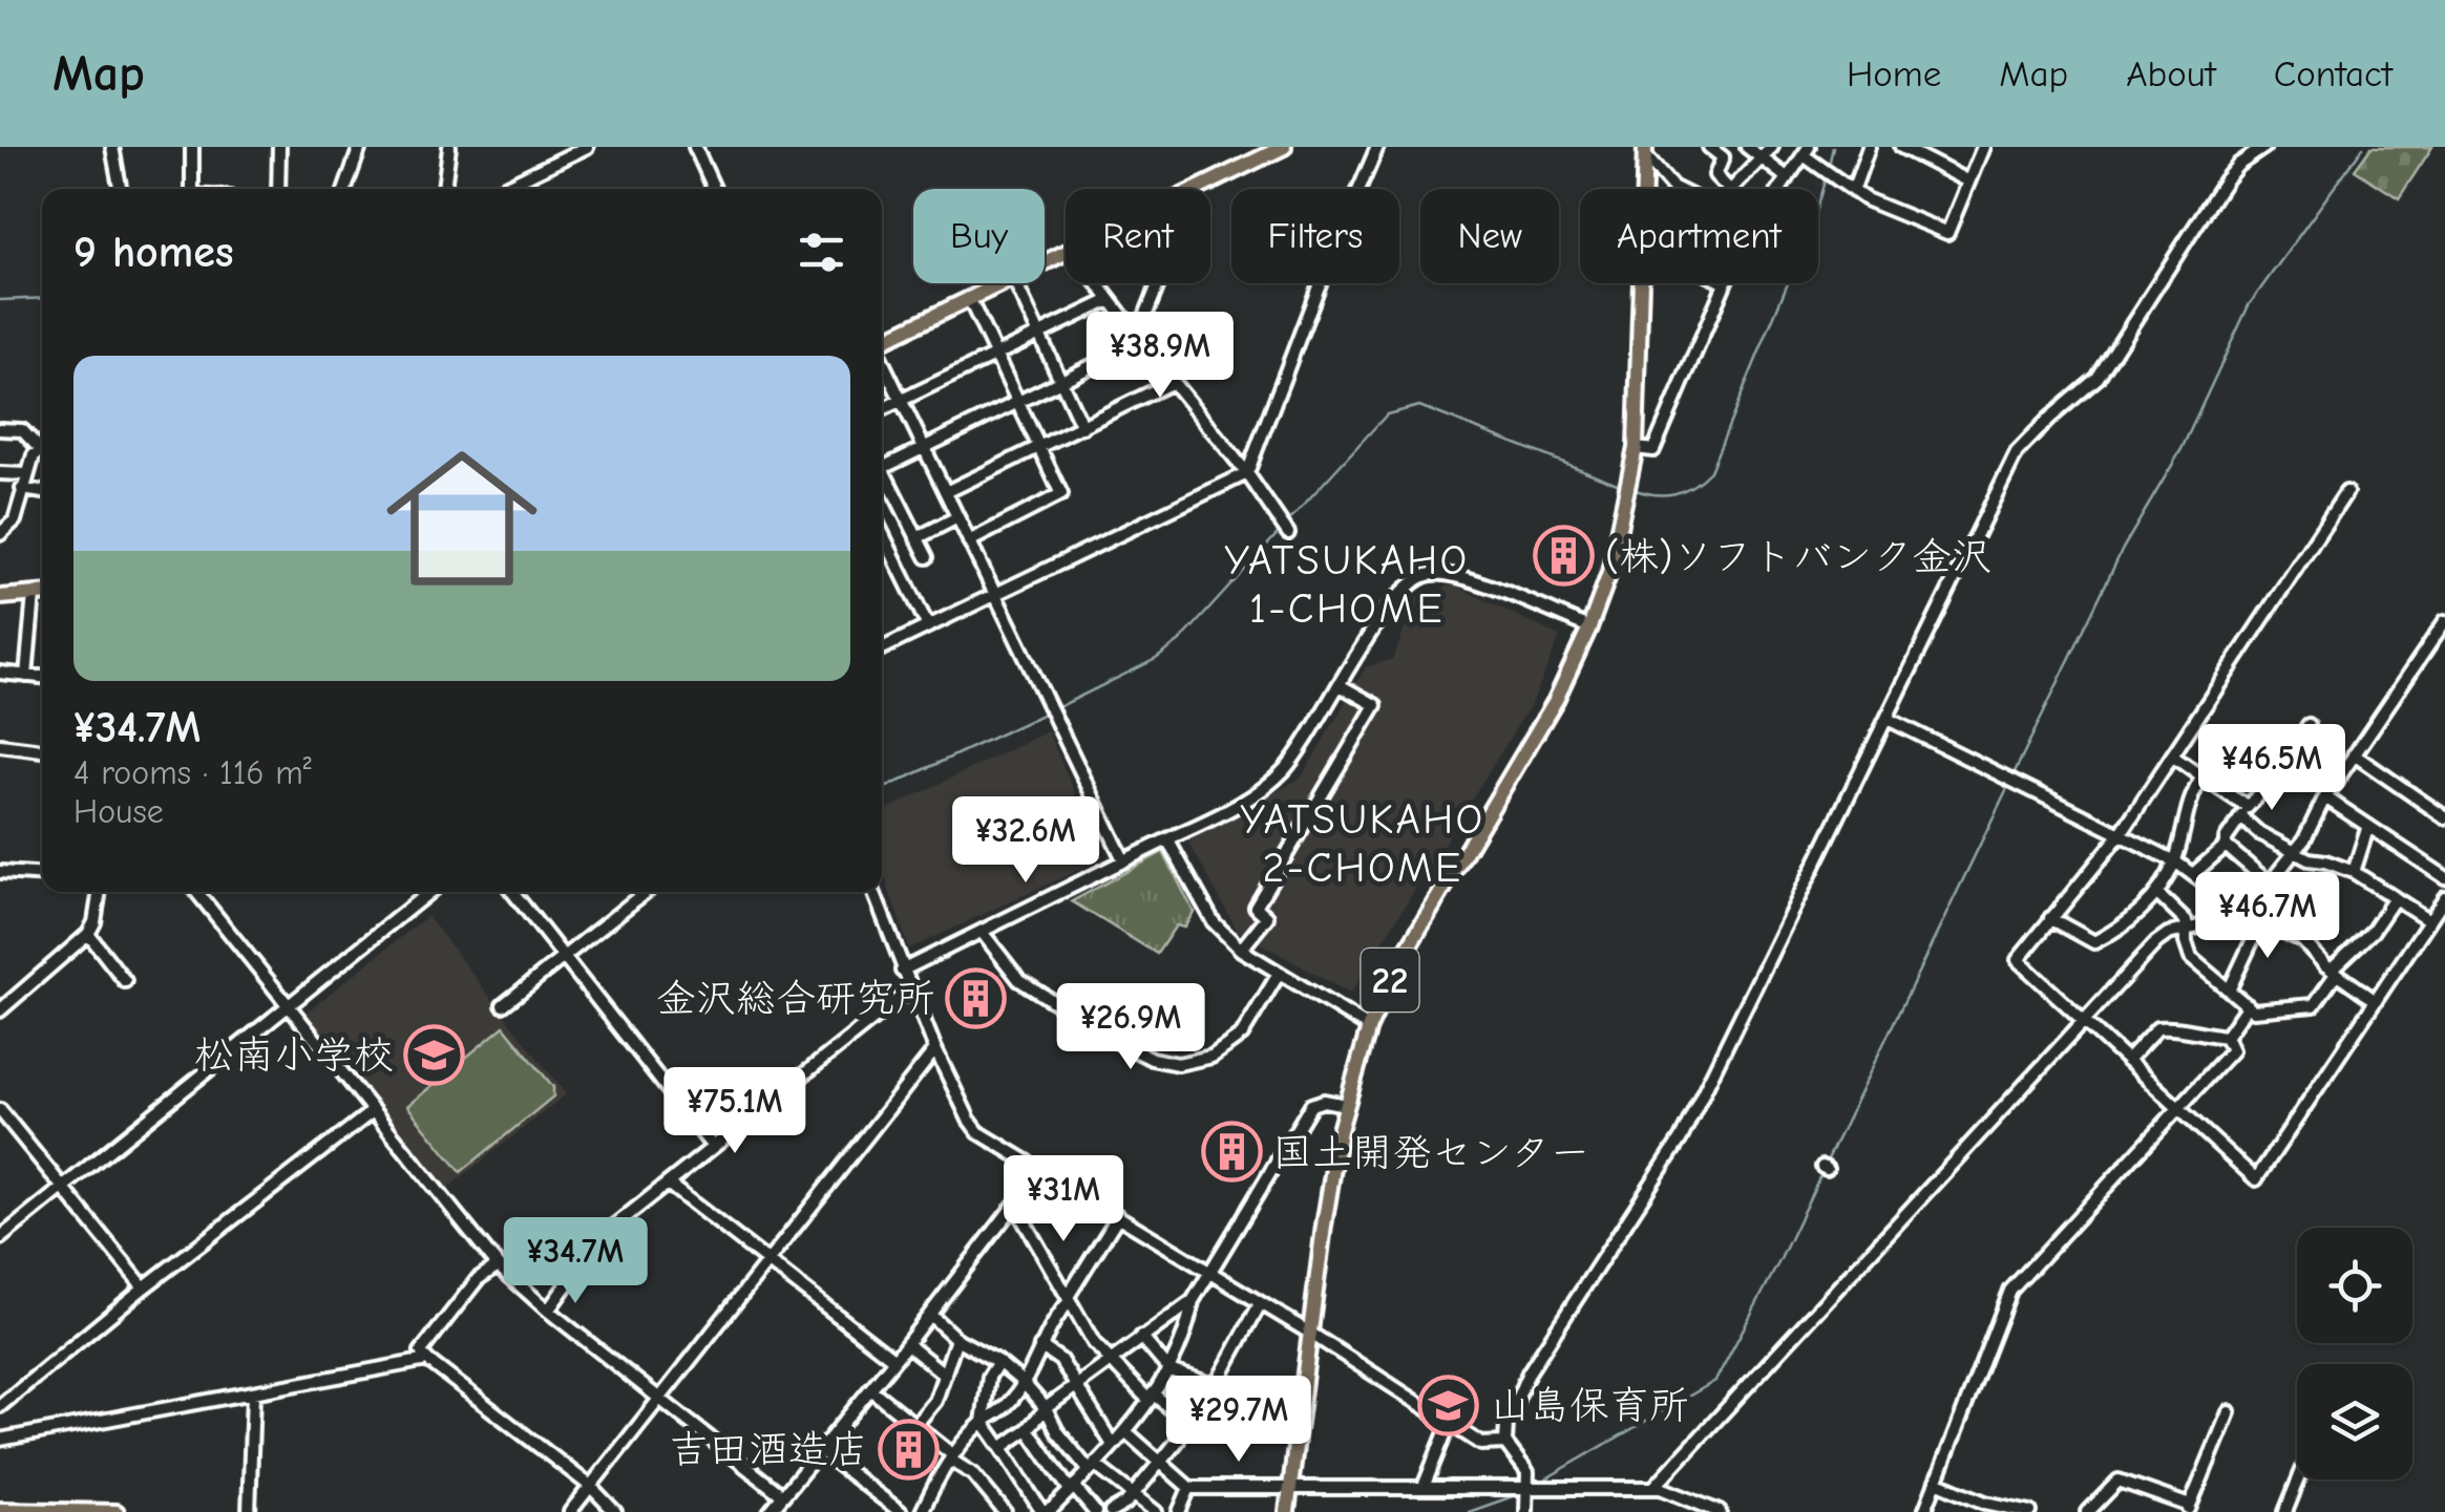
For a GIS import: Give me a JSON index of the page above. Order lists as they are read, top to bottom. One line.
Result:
{"streets":{"main road":["22"]},"districts":["YATSUKAHO 1-CHOME","YATSUKAHO 2-CHOME"],"places":{"building":["(株)ソフトバンク金沢","金沢総合研究所","国土開発センター","吉田酒造店"],"school or university":["松南小学校","山島保育所"]},"page":{"header":"Map","nav":["Home","Map","About","Contact"],"chip":["Buy","Rent","Filters","New","Apartment"],"heading":"9 homes","price":["¥38.9M","¥46.5M","¥32.6M","¥46.7M","¥26.9M","¥75.1M","¥31M","¥34.7M","¥29.7M"],"list":[{"name":"¥34.7M","note":"4 rooms · 116 m² · House"}]}}
